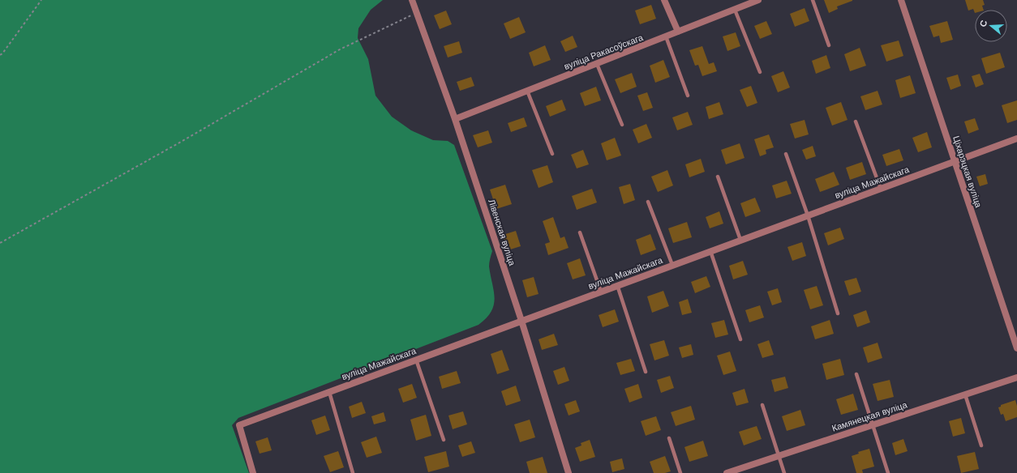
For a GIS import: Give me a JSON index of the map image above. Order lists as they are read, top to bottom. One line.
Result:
{"streets":{"street":["вуліца Ракасоўскага","Ціхарэцкая вуліца","вуліца Мажайскага","Лівенская вуліца","Камянецкая вуліца"]},"crossings":[["вуліца Ракасоўскага","Лівенская вуліца"],["Ціхарэцкая вуліца","вуліца Мажайскага"],["вуліца Мажайскага","Лівенская вуліца"]],"north":"left"}
